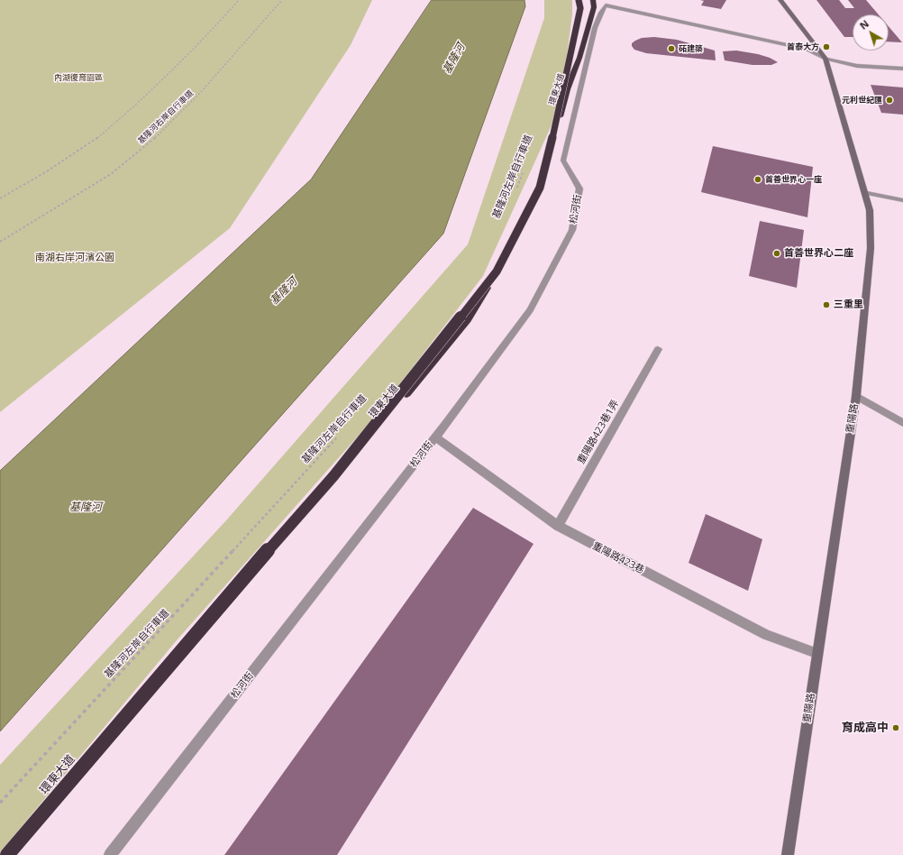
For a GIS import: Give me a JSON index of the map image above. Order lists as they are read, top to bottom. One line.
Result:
{"streets":{"highway":["環東大道"],"street":["松河街","重陽路","重陽路423巷1弄","重陽路423巷"],"path":["基隆河右岸自行車道","基隆河左岸自行車道"]},"crossings":[["松河街","重陽路"],["松河街","重陽路423巷"],["重陽路","重陽路423巷"],["重陽路423巷1弄","重陽路423巷"]],"water":["基隆河"],"parks":["內湖復育園區","南湖右岸河濱公園"],"places":["首泰大方","砳建築","元利世紀匯","首善世界心一座","首善世界心二座","三重里","育成高中"],"north":"top left"}
